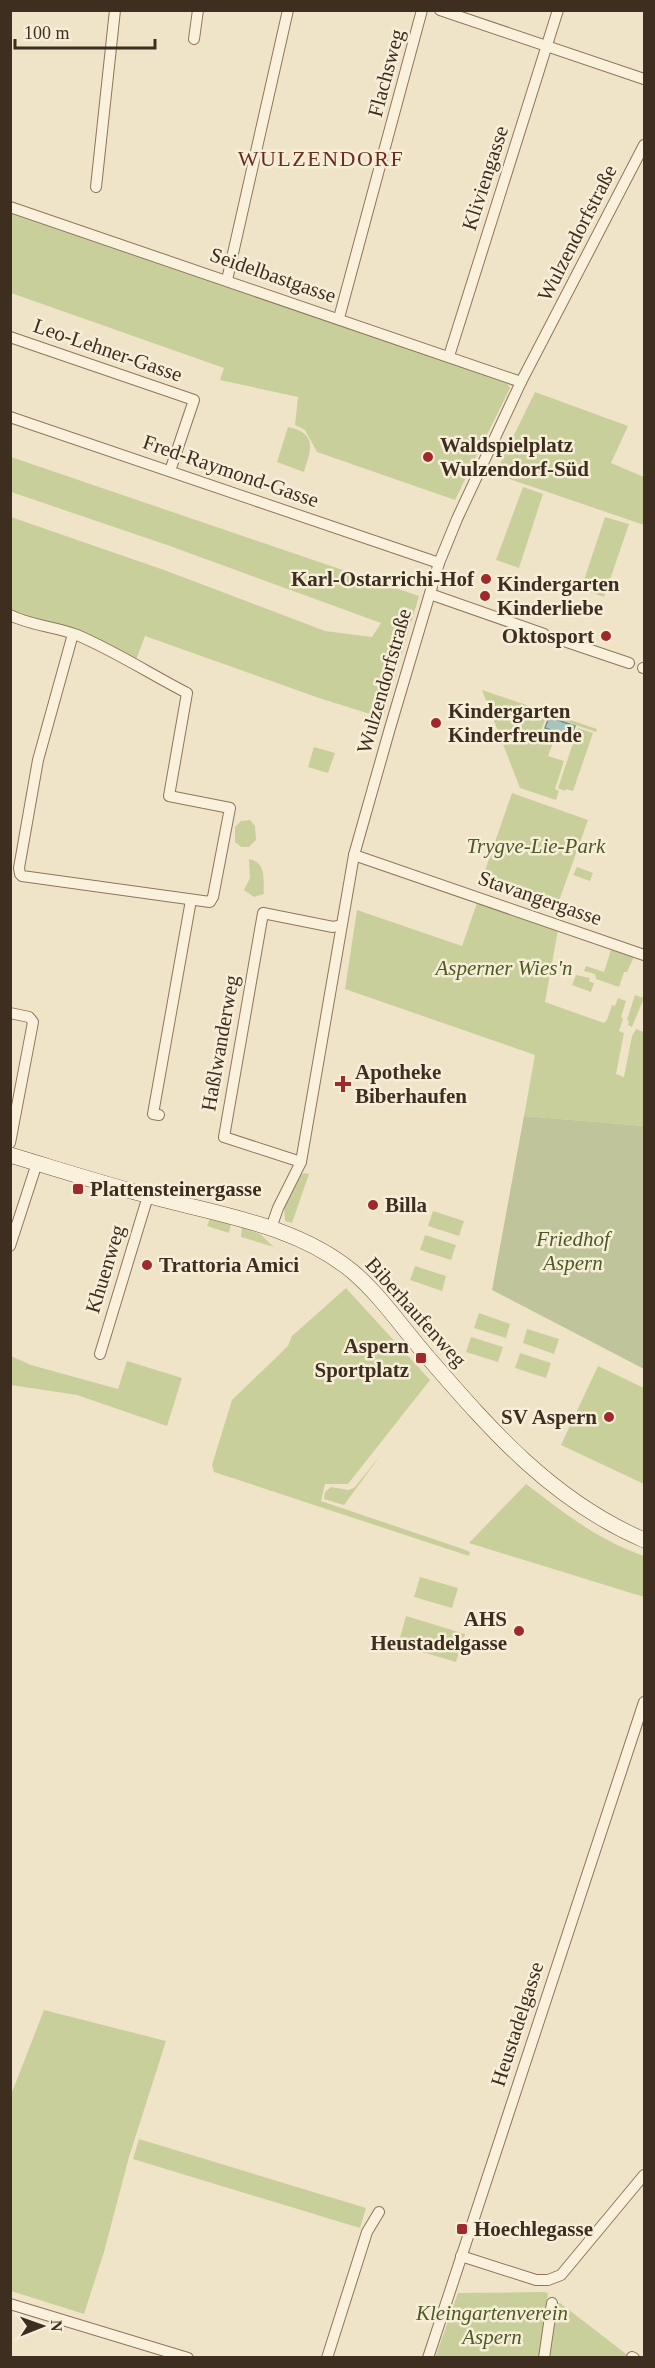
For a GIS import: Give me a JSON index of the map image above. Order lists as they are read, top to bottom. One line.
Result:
{"streets":{"main road":["Biberhaufenweg"],"street":["Flachsweg","Kliviengasse","Wulzendorfstraße","Seidelbastgasse","Leo-Lehner-Gasse","Fred-Raymond-Gasse","Stavangergasse","Haßlwanderweg","Khuenweg","Heustadelgasse"]},"crossings":[["Flachsweg","Seidelbastgasse"],["Kliviengasse","Seidelbastgasse"],["Wulzendorfstraße","Seidelbastgasse"],["Wulzendorfstraße","Fred-Raymond-Gasse"],["Wulzendorfstraße","Stavangergasse"],["Wulzendorfstraße","Haßlwanderweg"],["Wulzendorfstraße","Biberhaufenweg"],["Leo-Lehner-Gasse","Fred-Raymond-Gasse"],["Khuenweg","Biberhaufenweg"]],"districts":["WULZENDORF"],"parks":["Trygve-Lie-Park","Asperner Wies'n","Friedhof Aspern","Kleingartenverein Aspern"],"places":{"other":["Waldspielplatz Wulzendorf-Süd","Karl-Ostarrichi-Hof","Kindergarten Kinderliebe","Oktosport","Kindergarten Kinderfreunde","Billa","Trattoria Amici","SV Aspern","AHS Heustadelgasse"],"health":["Apotheke Biberhaufen"],"transit":["Plattensteinergasse","Aspern Sportplatz","Hoechlegasse"]},"scale_bar":"100 m","north":"right"}
